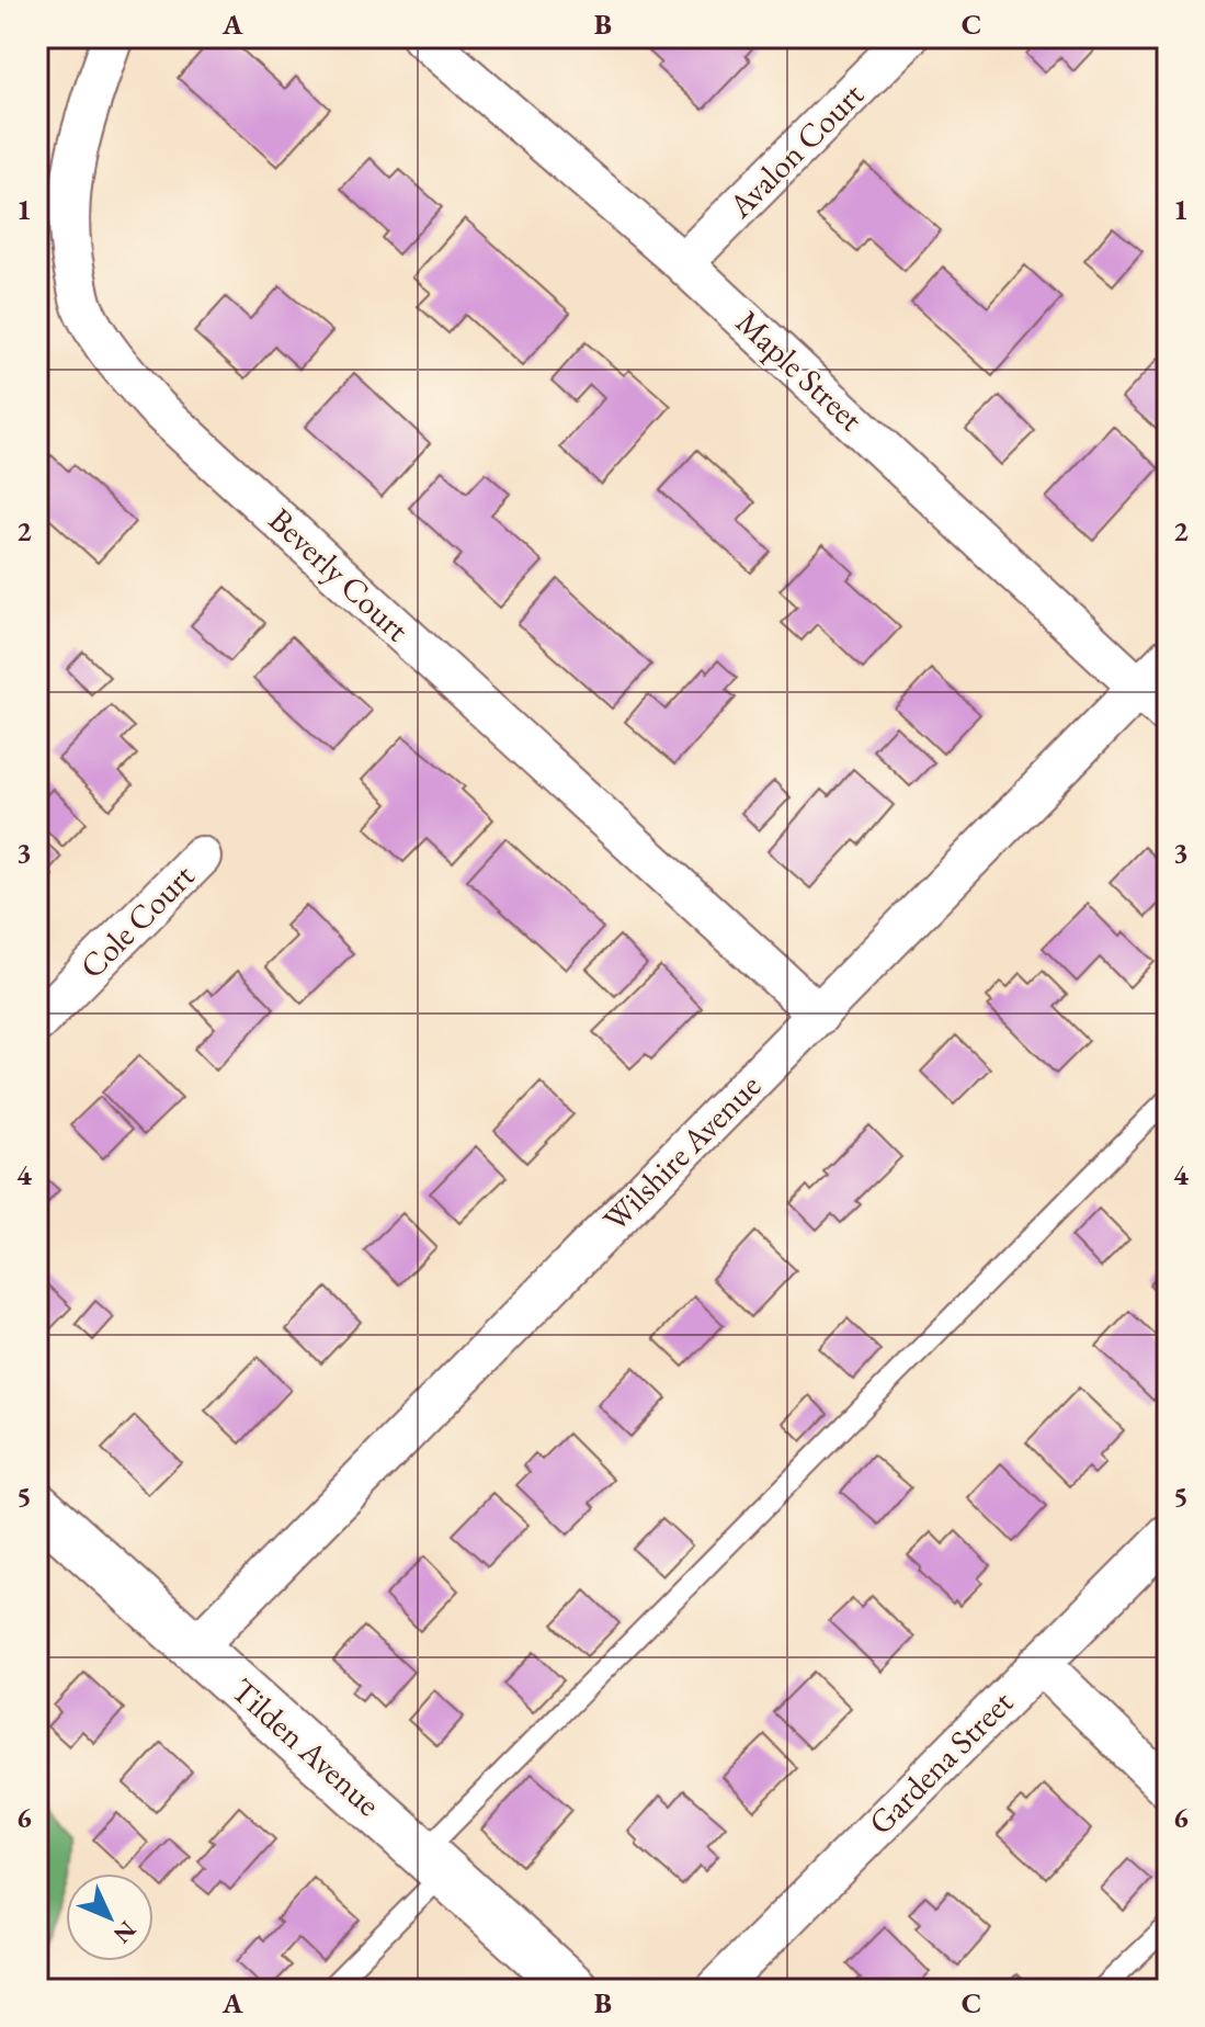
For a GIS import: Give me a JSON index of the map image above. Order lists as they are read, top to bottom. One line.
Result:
{"streets":{"street":["Avalon Court","Maple Street","Beverly Court","Cole Court","Wilshire Avenue","Tilden Avenue","Gardena Street"]},"crossings":[["Avalon Court","Maple Street"],["Maple Street","Wilshire Avenue"],["Beverly Court","Wilshire Avenue"],["Wilshire Avenue","Tilden Avenue"]],"north":"bottom right","grid":{"columns":["A","B","C"],"rows":["1","2","3","4","5","6"]}}
